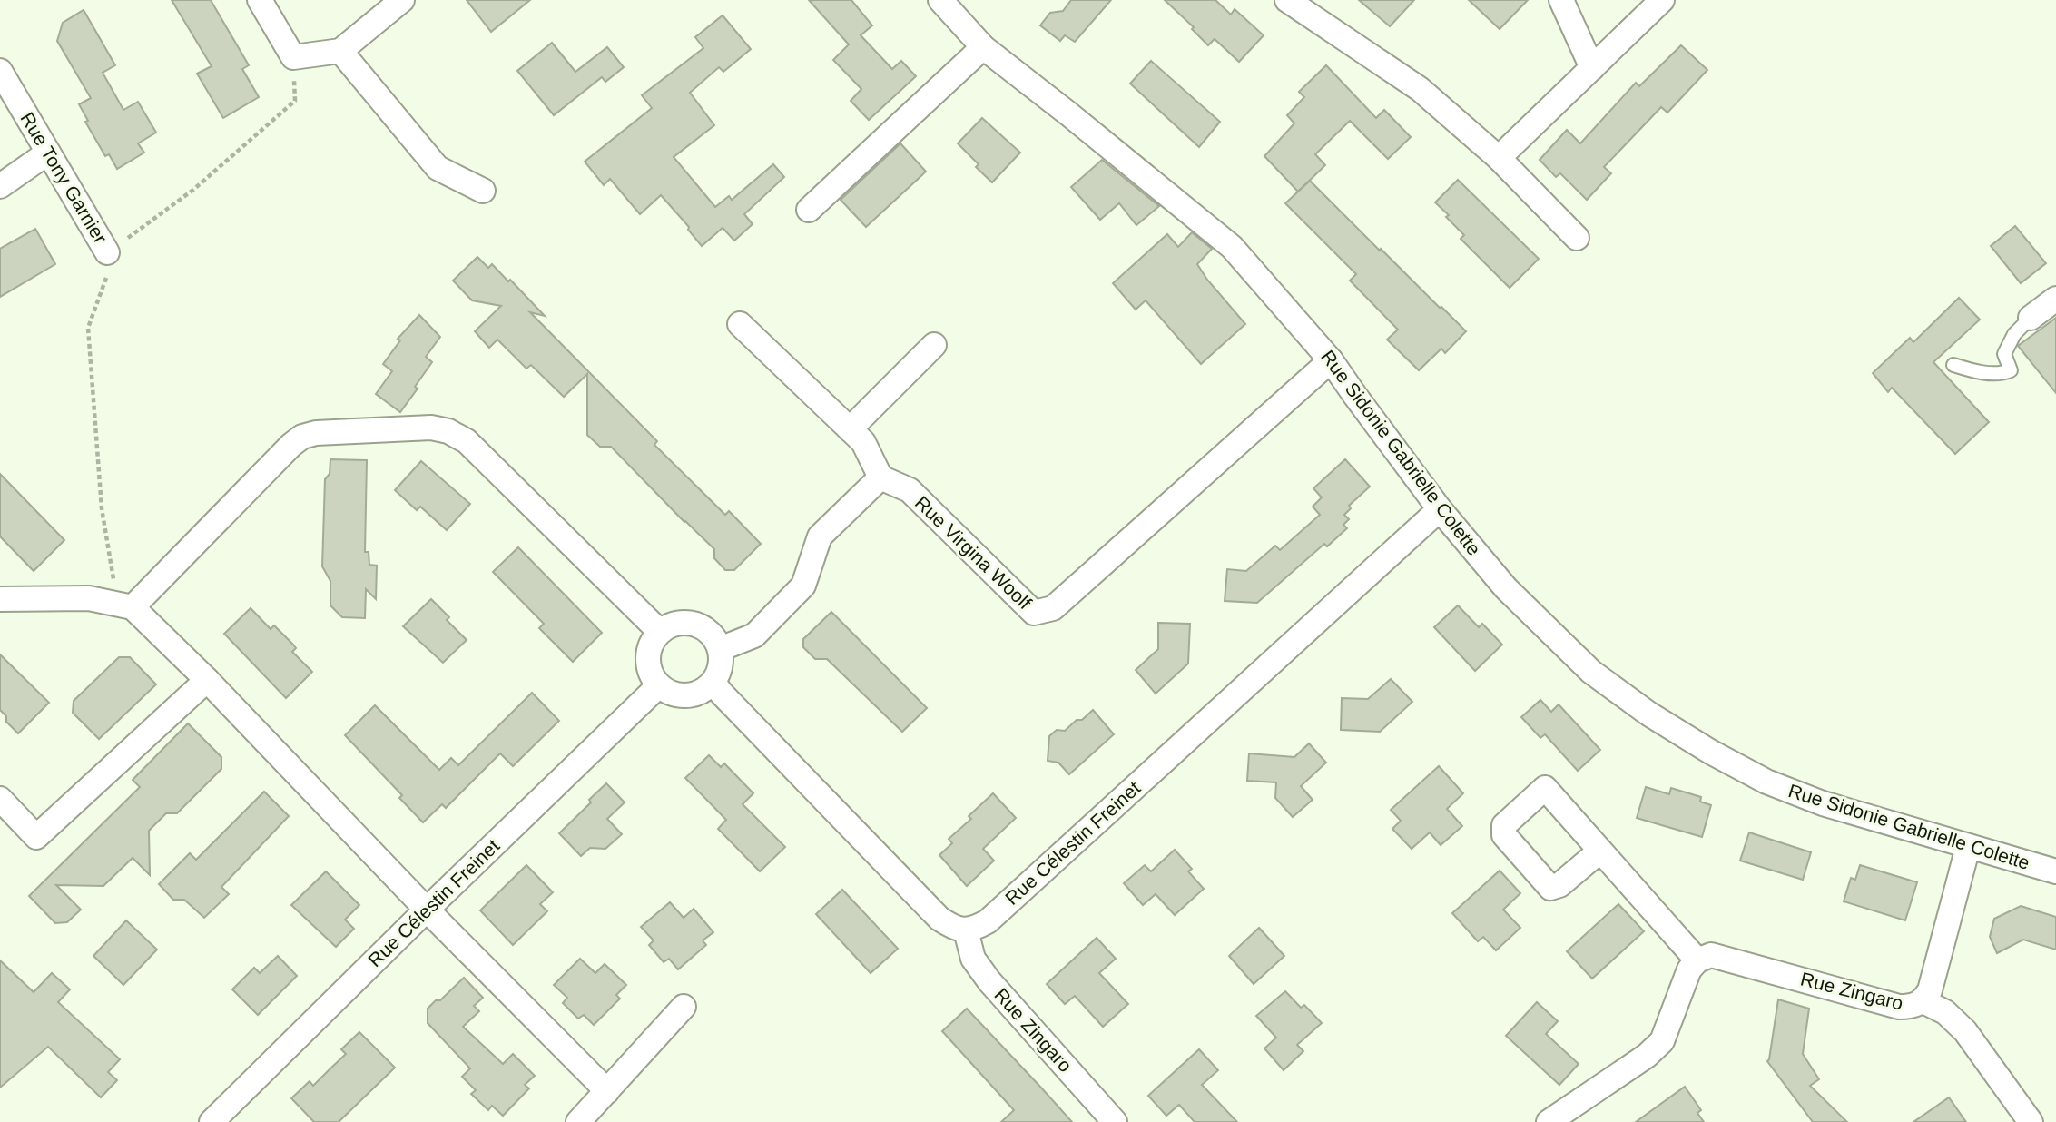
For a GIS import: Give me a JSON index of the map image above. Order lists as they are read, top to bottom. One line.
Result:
{"streets":{"street":["Rue Tony Garnier","Rue Sidonie Gabrielle Colette","Rue Virgina Woolf","Rue Célestin Freinet","Rue Zingaro"]},"crossings":[["Rue Sidonie Gabrielle Colette","Rue Virgina Woolf"],["Rue Sidonie Gabrielle Colette","Rue Célestin Freinet"],["Rue Sidonie Gabrielle Colette","Rue Zingaro"],["Rue Célestin Freinet","Rue Zingaro"]]}
